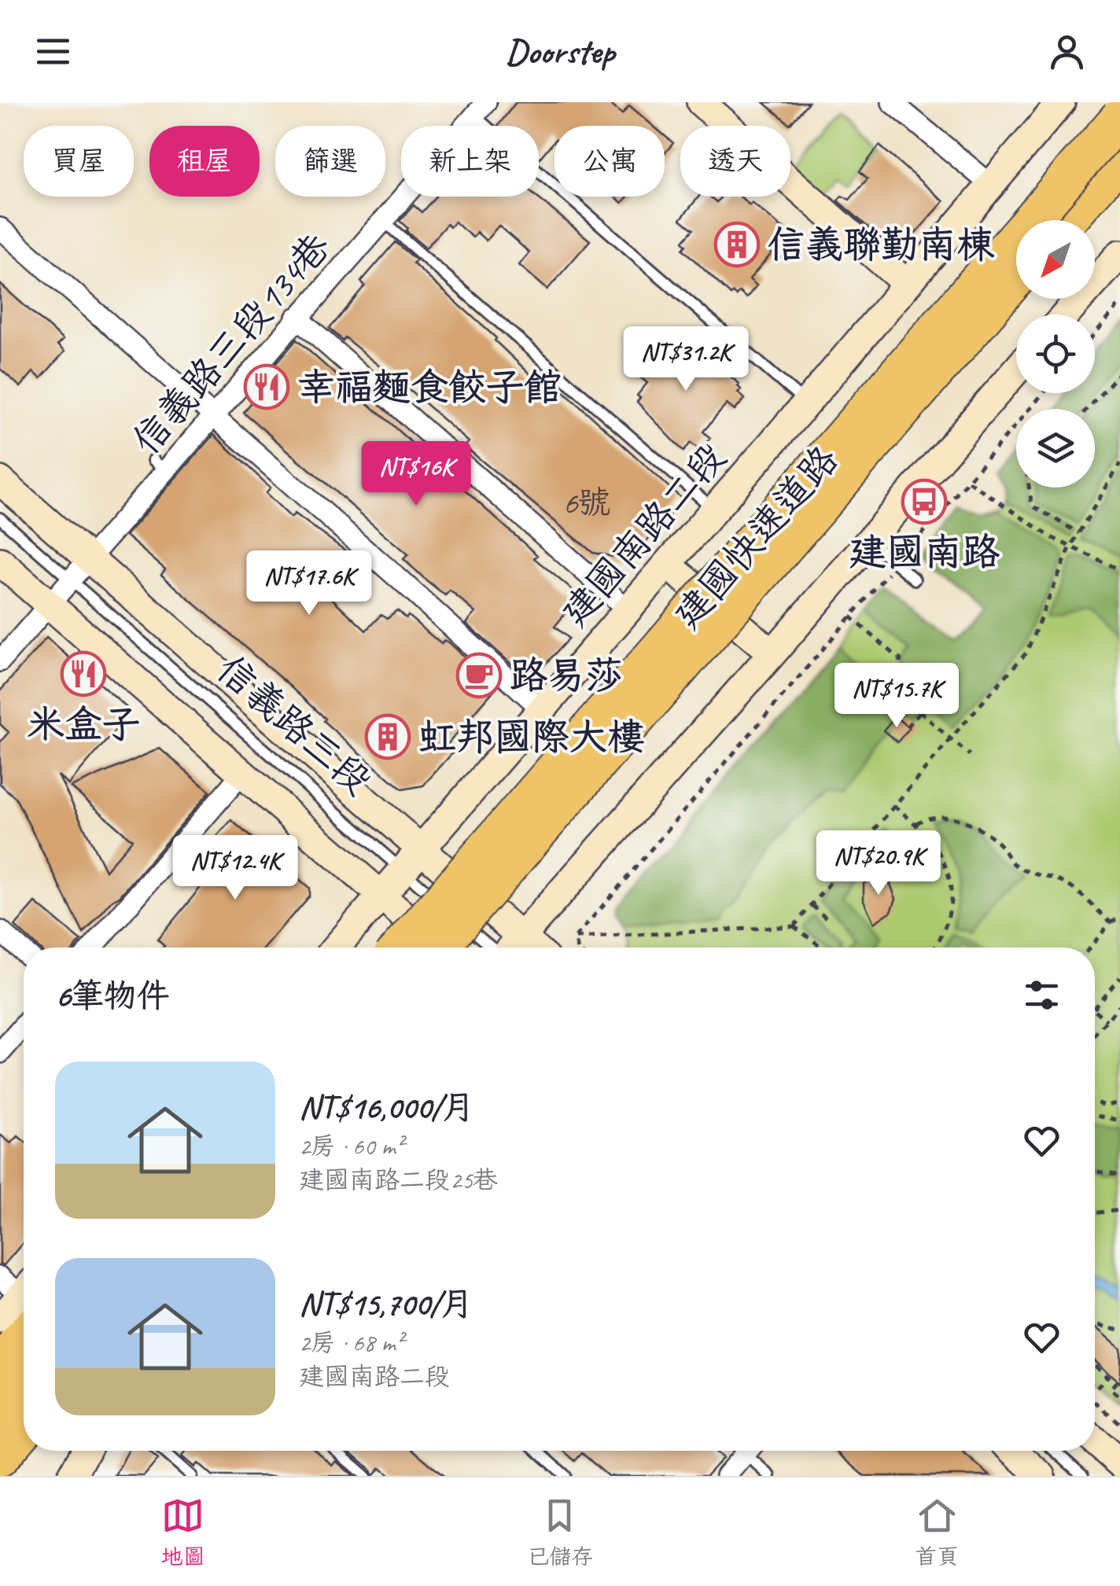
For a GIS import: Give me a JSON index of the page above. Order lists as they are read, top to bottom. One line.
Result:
{"streets":{"highway":["建國快速道路"],"street":["信義路三段134巷","建國南路二段","信義路三段"]},"crossings":[["信義路三段134巷","信義路三段"],["建國南路二段","信義路三段"]],"places":{"building":["信義聯勤南棟","虹邦國際大樓"],"restaurant":["幸福麵食餃子館","米盒子"],"bus stop":["建國南路"],"cafe":["路易莎"]},"house_numbers":["6號"],"north":"bottom left","page":{"header":"Doorstep","chip":["買屋","租屋","篩選","新上架","公寓","透天"],"price":["NT$31.2K","NT$16K","NT$17.6K","NT$15.7K","NT$20.9K","NT$12.4K"],"heading":"6筆物件","list":[{"name":"NT$16,000/月","note":"2房 · 60 m² · 建國南路二段25巷"},{"name":"NT$15,700/月","note":"2房 · 68 m² · 建國南路二段"}],"tabs":["地圖","已儲存","首頁"]}}
